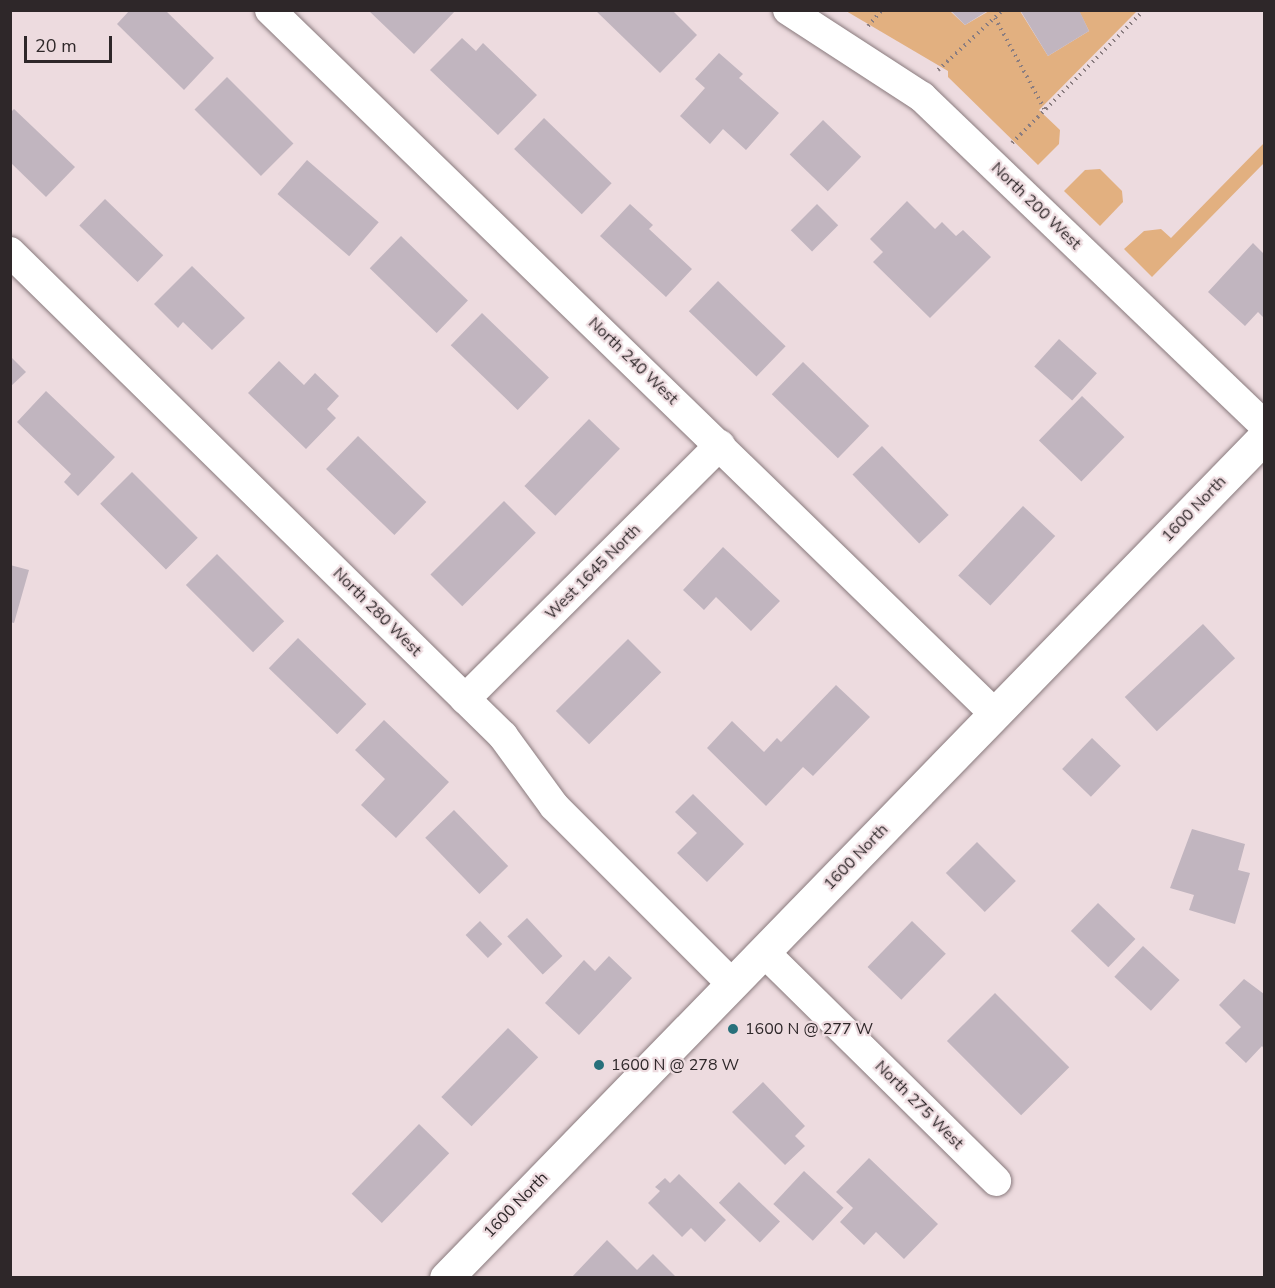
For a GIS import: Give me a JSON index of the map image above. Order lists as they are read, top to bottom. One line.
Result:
{"streets":{"main road":["1600 North"],"street":["North 200 West","North 240 West","West 1645 North","North 280 West","North 275 West"]},"crossings":[["North 240 West","1600 North"],["North 240 West","West 1645 North"],["1600 North","North 280 West"],["1600 North","North 275 West"],["West 1645 North","North 280 West"]],"places":["1600 N @ 277 W","1600 N @ 278 W"],"scale_bar":"20 m"}
